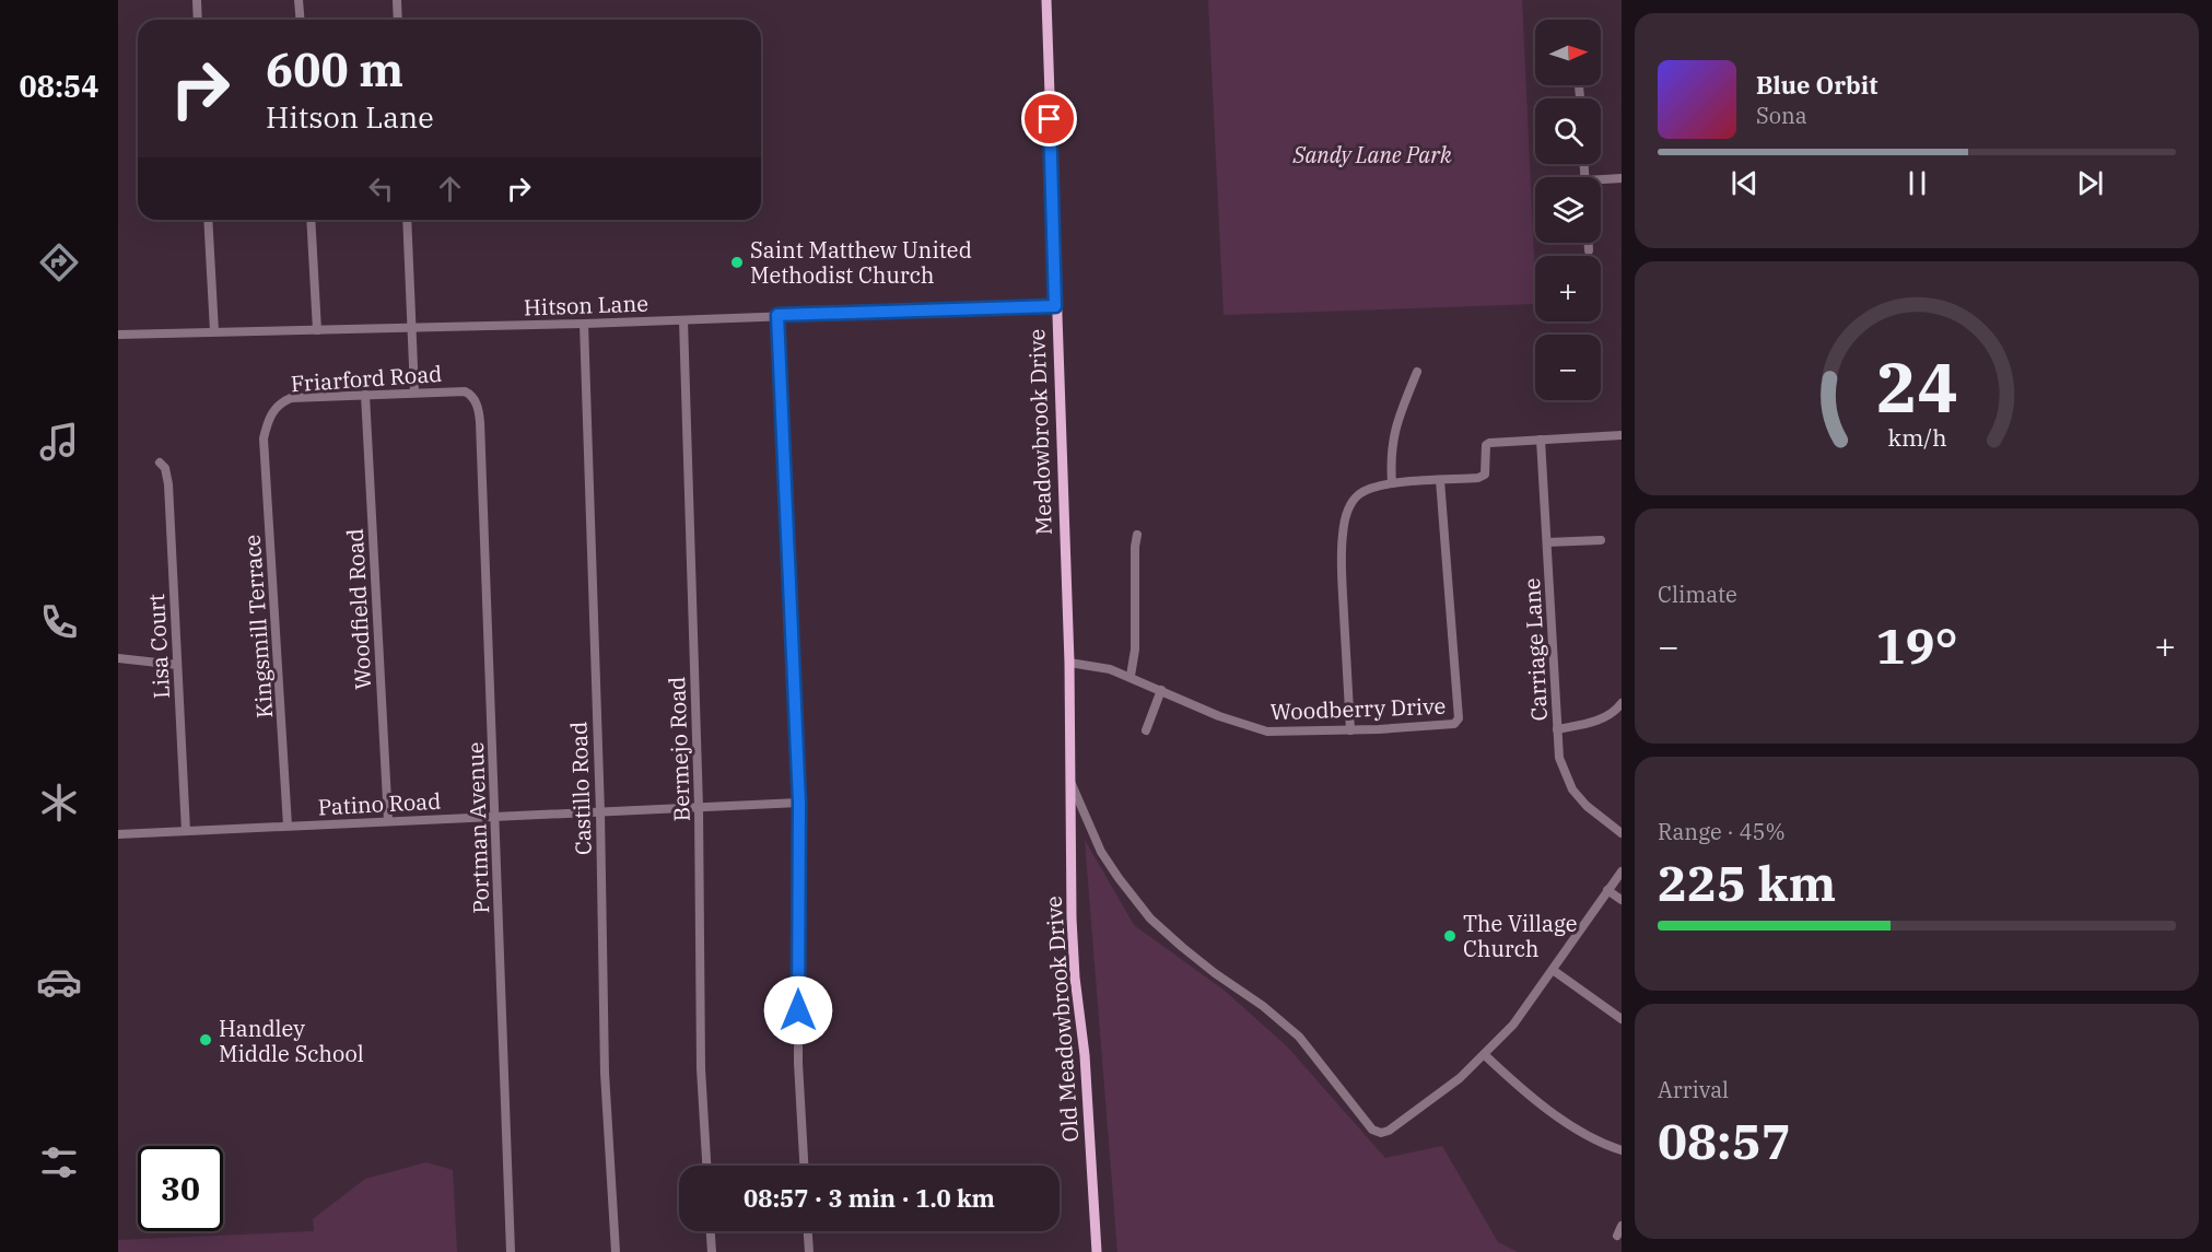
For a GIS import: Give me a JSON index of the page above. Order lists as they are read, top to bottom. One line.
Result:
{"streets":{"main road":["Meadowbrook Drive","Old Meadowbrook Drive"],"street":["Hitson Lane","Friarford Road","Woodfield Road","Kingsmill Terrace","Lisa Court","Carriage Lane","Woodberry Drive","Bermejo Road","Castillo Road","Patino Road","Portman Avenue"]},"crossings":[["Hitson Lane","Meadowbrook Drive"],["Hitson Lane","Bermejo Road"],["Hitson Lane","Castillo Road"],["Friarford Road","Woodfield Road"],["Friarford Road","Kingsmill Terrace"],["Friarford Road","Portman Avenue"],["Meadowbrook Drive","Woodberry Drive"],["Meadowbrook Drive","Old Meadowbrook Drive"],["Woodfield Road","Patino Road"],["Kingsmill Terrace","Patino Road"],["Lisa Court","Patino Road"],["Bermejo Road","Patino Road"],["Castillo Road","Patino Road"],["Patino Road","Portman Avenue"]],"parks":["Sandy Lane Park"],"places":["Saint Matthew United Methodist Church","The Village Church","Handley Middle School"],"north":"right","page":{"tabs":"08:54","map_buttons":["+","−"],"turn":["600 m","Hitson Lane"],"song":["Blue Orbit","Sona"],"tile":["Climate",["Range · 45%","225 km"],["Arrival","08:57"]],"heat":["−","19°","+"],"limit":"30","trip":"08:57 · 3 min · 1.0 km","gauge":["24","km/h"]}}
